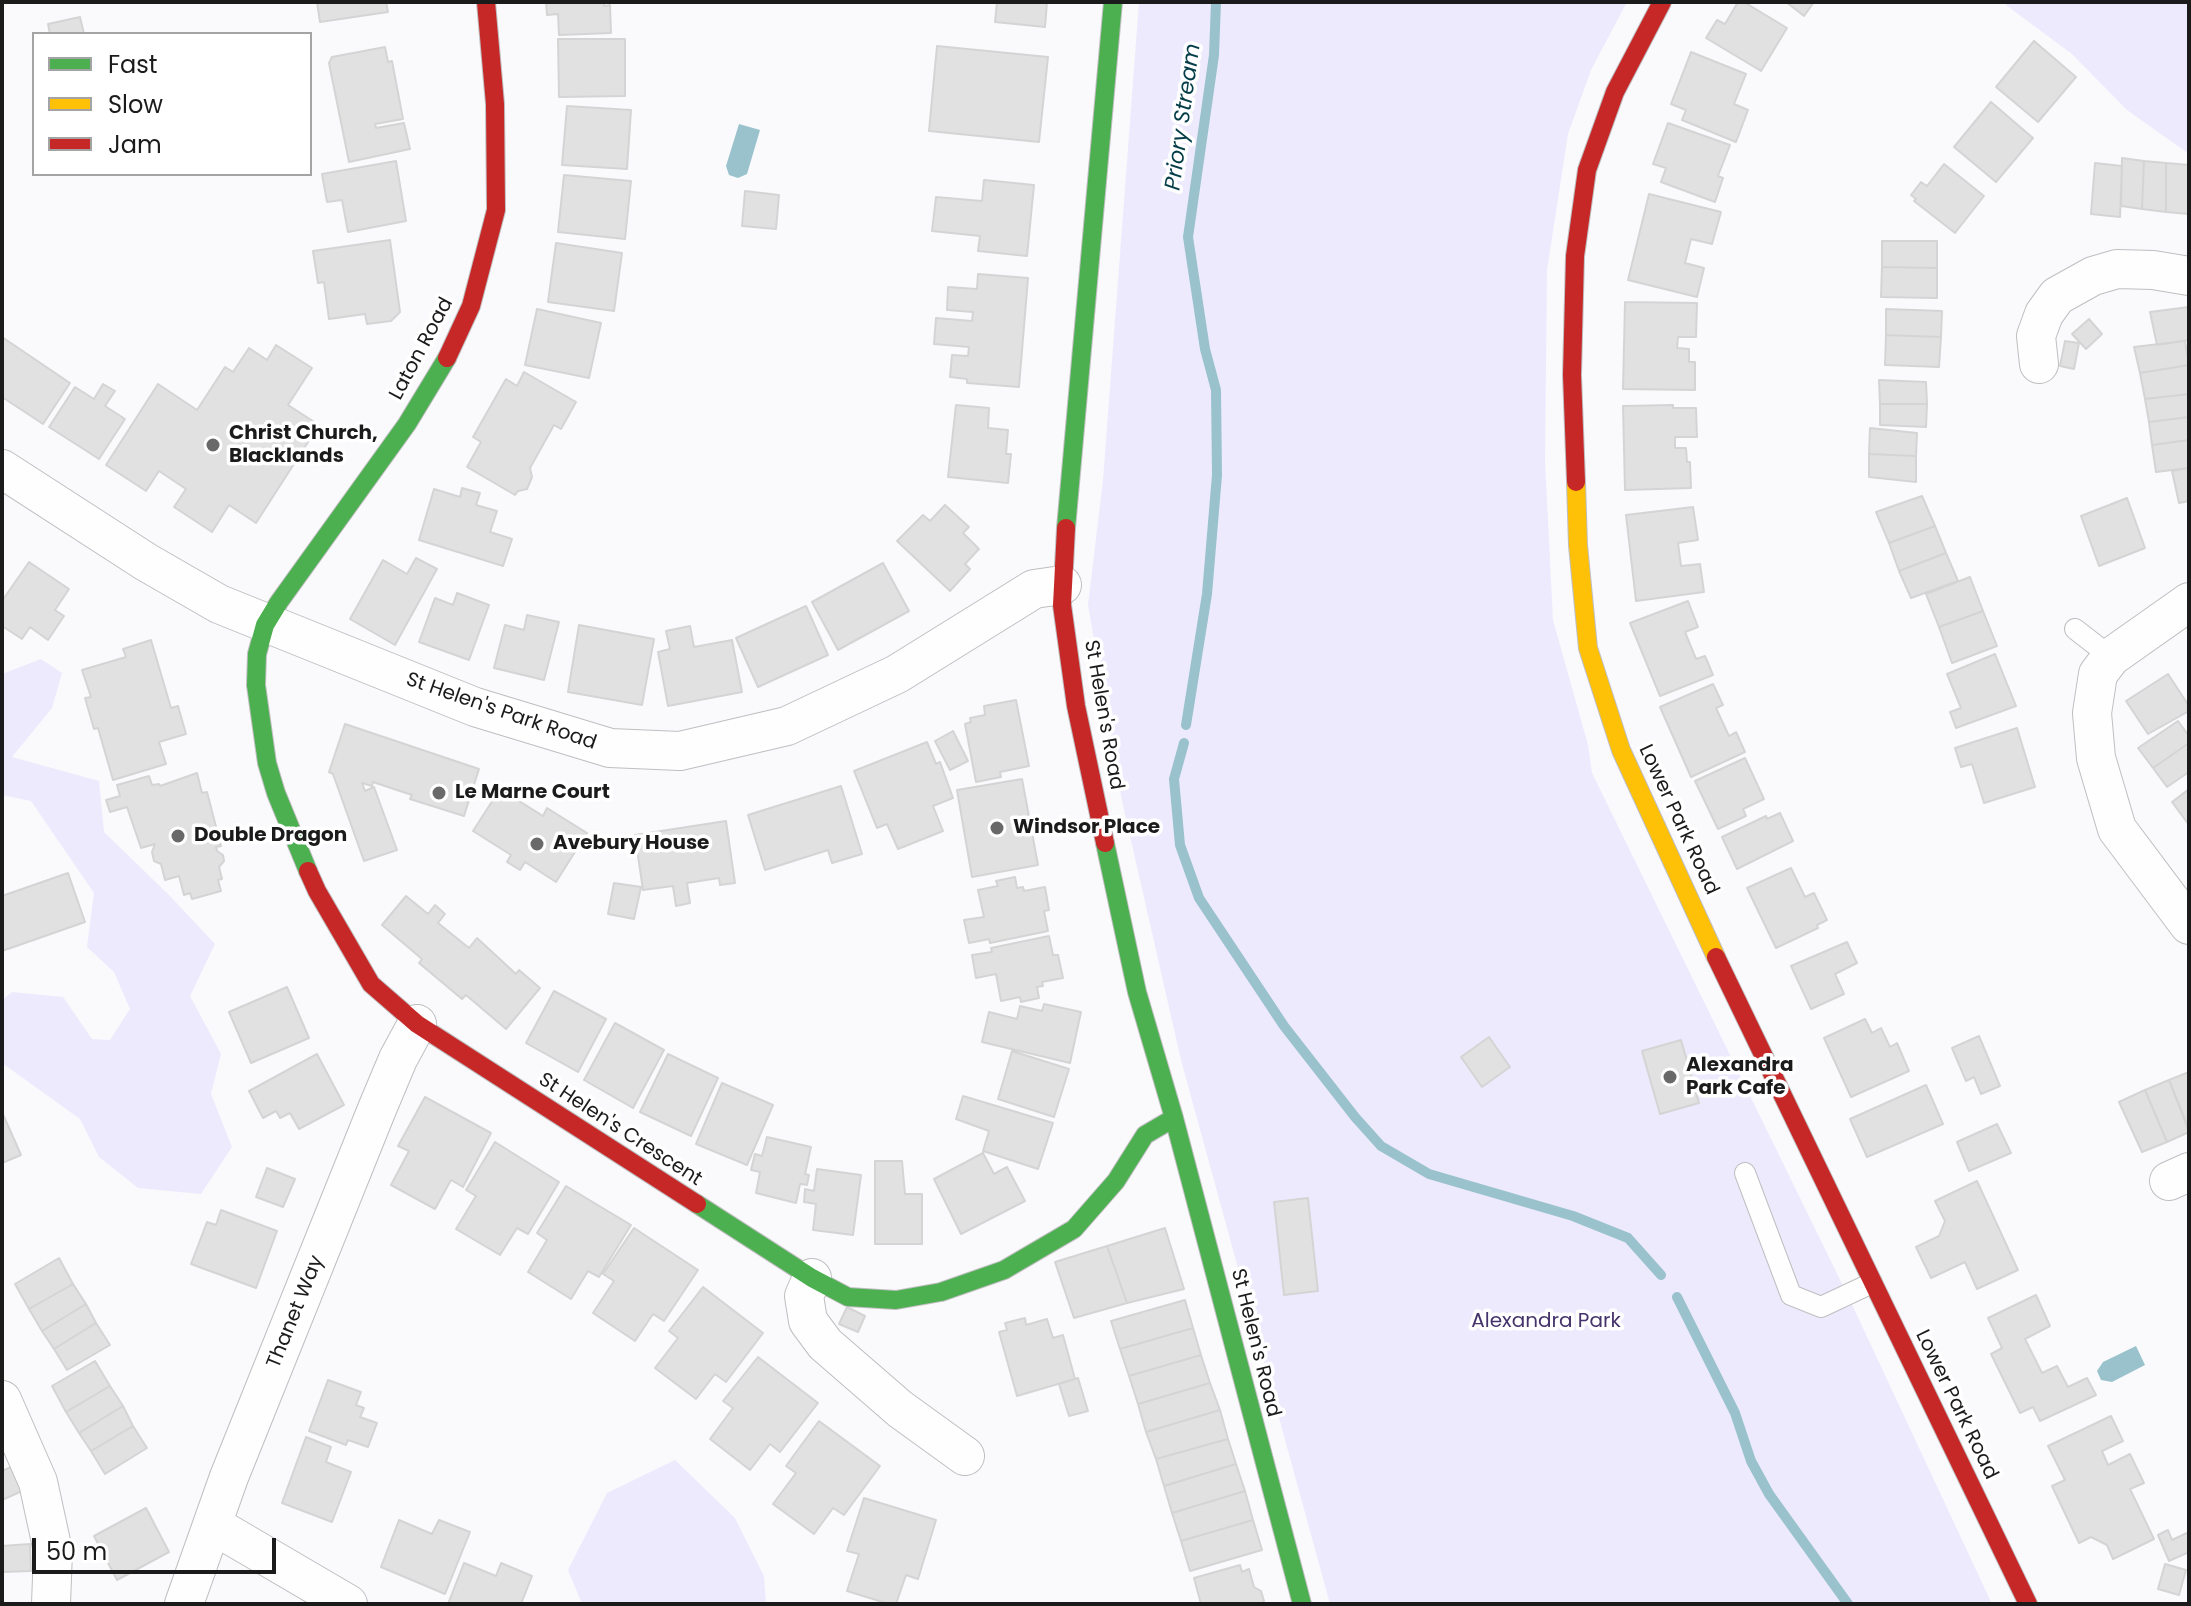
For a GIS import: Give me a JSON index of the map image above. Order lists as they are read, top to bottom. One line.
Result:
{"streets":{"street":["Laton Road","St Helen's Park Road","St Helen's Road","Lower Park Road","St Helen's Crescent","Thanet Way"]},"crossings":[["Laton Road","St Helen's Park Road"],["Laton Road","St Helen's Crescent"],["St Helen's Park Road","St Helen's Road"],["St Helen's Park Road","St Helen's Crescent"],["St Helen's Road","St Helen's Crescent"],["St Helen's Crescent","Thanet Way"]],"water":["Priory Stream"],"parks":["Alexandra Park"],"places":["Christ Church, Blacklands","Le Marne Court","Windsor Place","Double Dragon","Avebury House","Alexandra Park Cafe"],"legend":["Fast","Slow","Jam"],"scale_bar":"50 m"}
